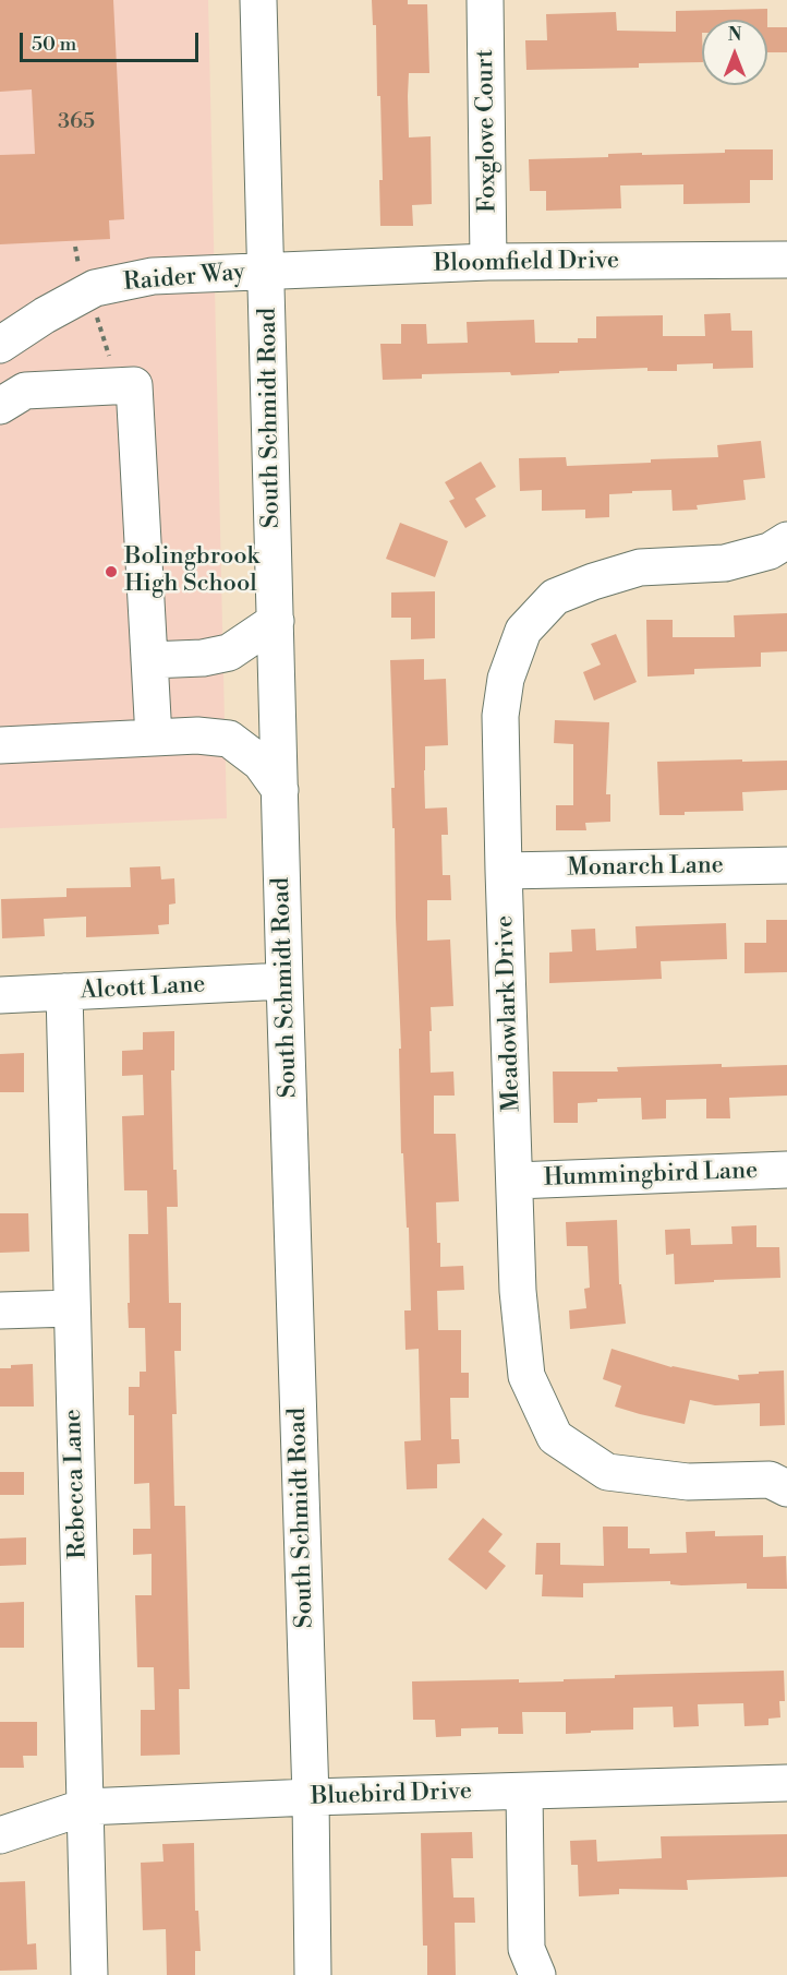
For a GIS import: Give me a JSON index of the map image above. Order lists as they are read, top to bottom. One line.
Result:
{"streets":{"street":["Foxglove Court","Bloomfield Drive","Raider Way","South Schmidt Road","Monarch Lane","Alcott Lane","Meadowlark Drive","Hummingbird Lane","Rebecca Lane","Bluebird Drive"]},"crossings":[["Foxglove Court","Bloomfield Drive"],["Bloomfield Drive","Raider Way"],["Bloomfield Drive","South Schmidt Road"],["Raider Way","South Schmidt Road"],["South Schmidt Road","Alcott Lane"],["South Schmidt Road","Bluebird Drive"],["Monarch Lane","Meadowlark Drive"],["Alcott Lane","Rebecca Lane"],["Meadowlark Drive","Hummingbird Lane"],["Rebecca Lane","Bluebird Drive"]],"places":["Bolingbrook High School"],"house_numbers":["365"],"scale_bar":"50 m","north":"top"}
